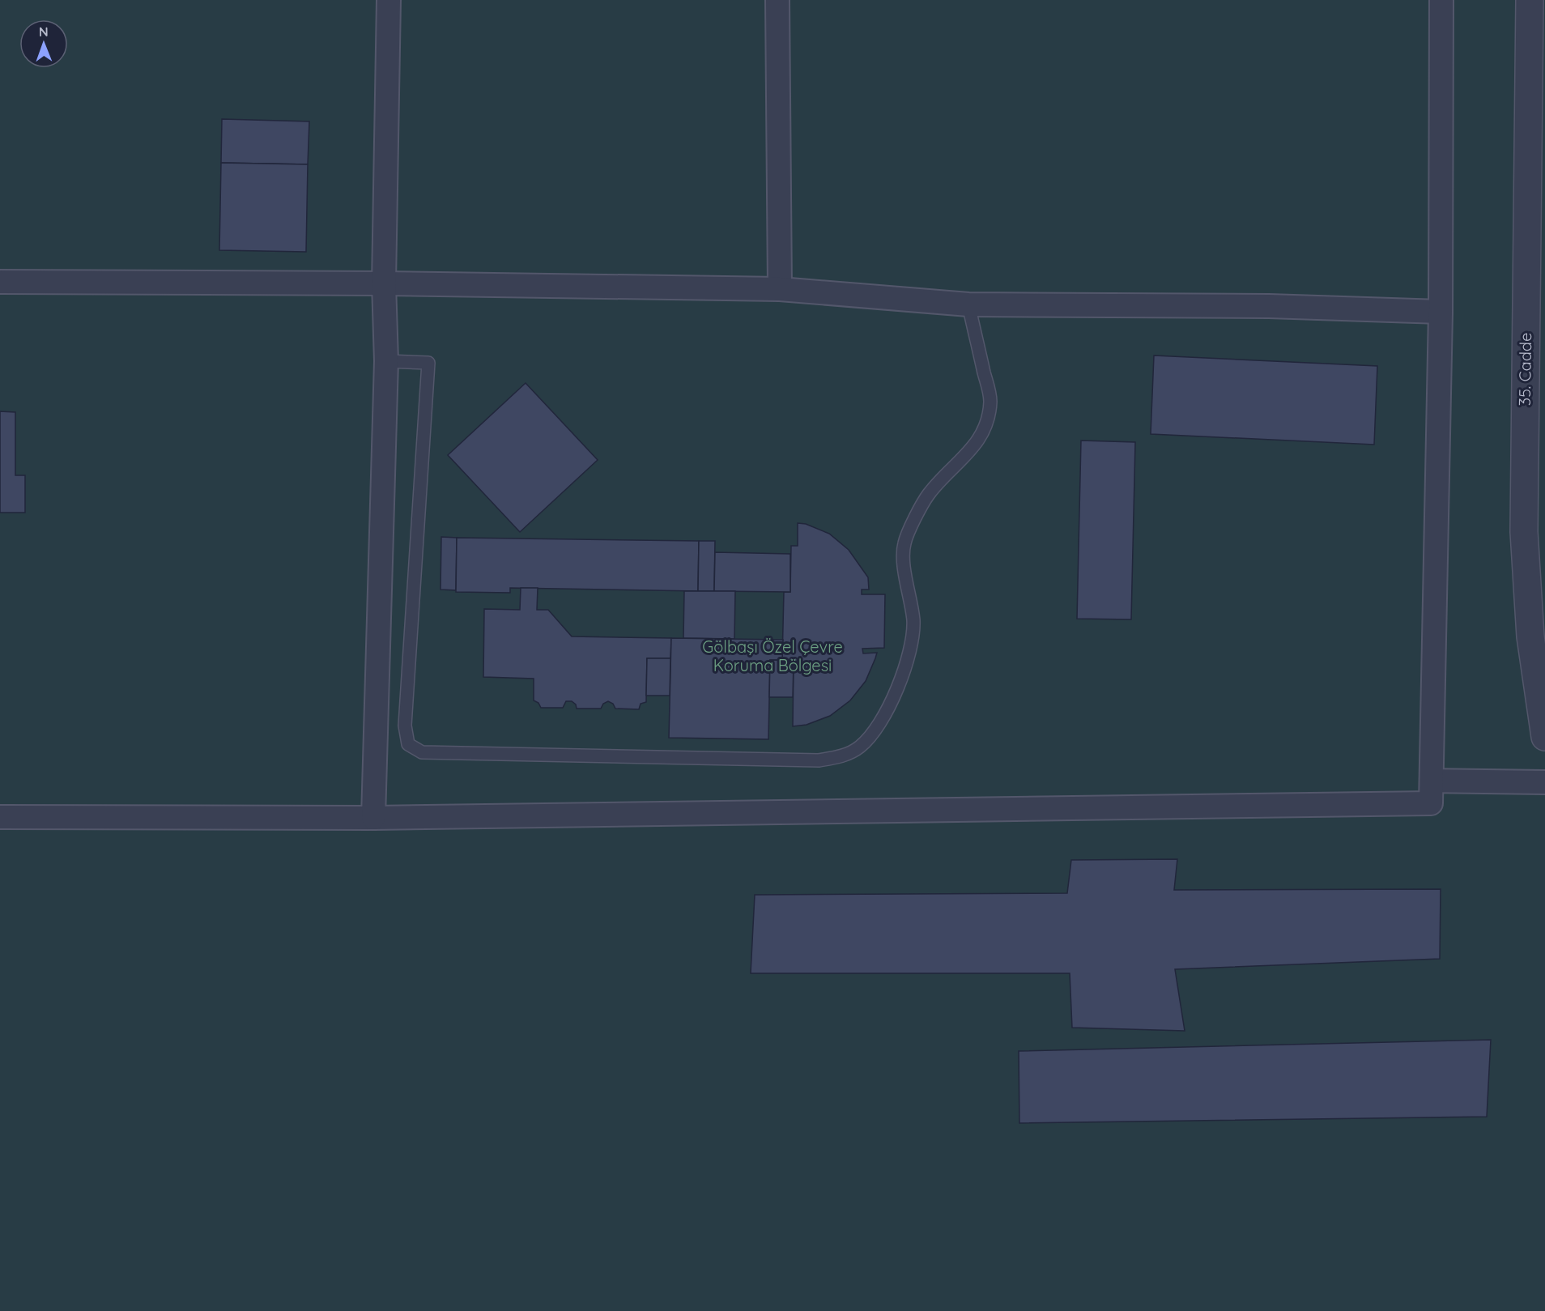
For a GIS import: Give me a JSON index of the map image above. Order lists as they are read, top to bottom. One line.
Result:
{"streets":{"street":["35. Cadde"]},"parks":["Gölbaşı Özel Çevre Koruma Bölgesi"],"north":"top"}
